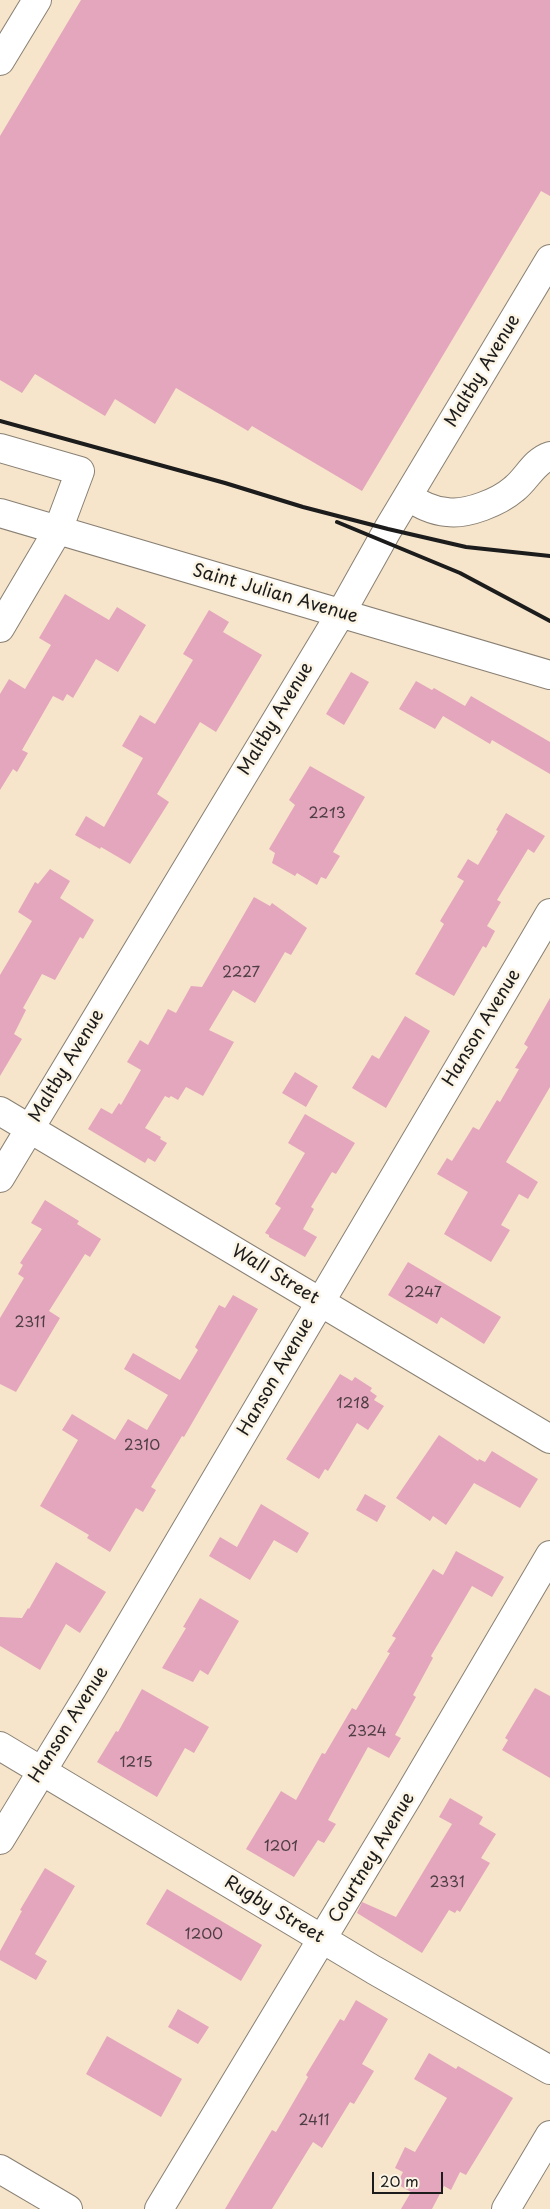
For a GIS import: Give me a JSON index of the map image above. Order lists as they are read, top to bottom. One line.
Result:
{"streets":{"street":["Maltby Avenue","Saint Julian Avenue","Hanson Avenue","Wall Street","Courtney Avenue","Rugby Street"]},"crossings":[["Maltby Avenue","Saint Julian Avenue"],["Maltby Avenue","Wall Street"],["Hanson Avenue","Wall Street"],["Hanson Avenue","Rugby Street"],["Courtney Avenue","Rugby Street"]],"house_numbers":["2213","2227","2247","2311","1218","2310","2324","1215","1201","2331","1200","2411"],"scale_bar":"20 m"}
